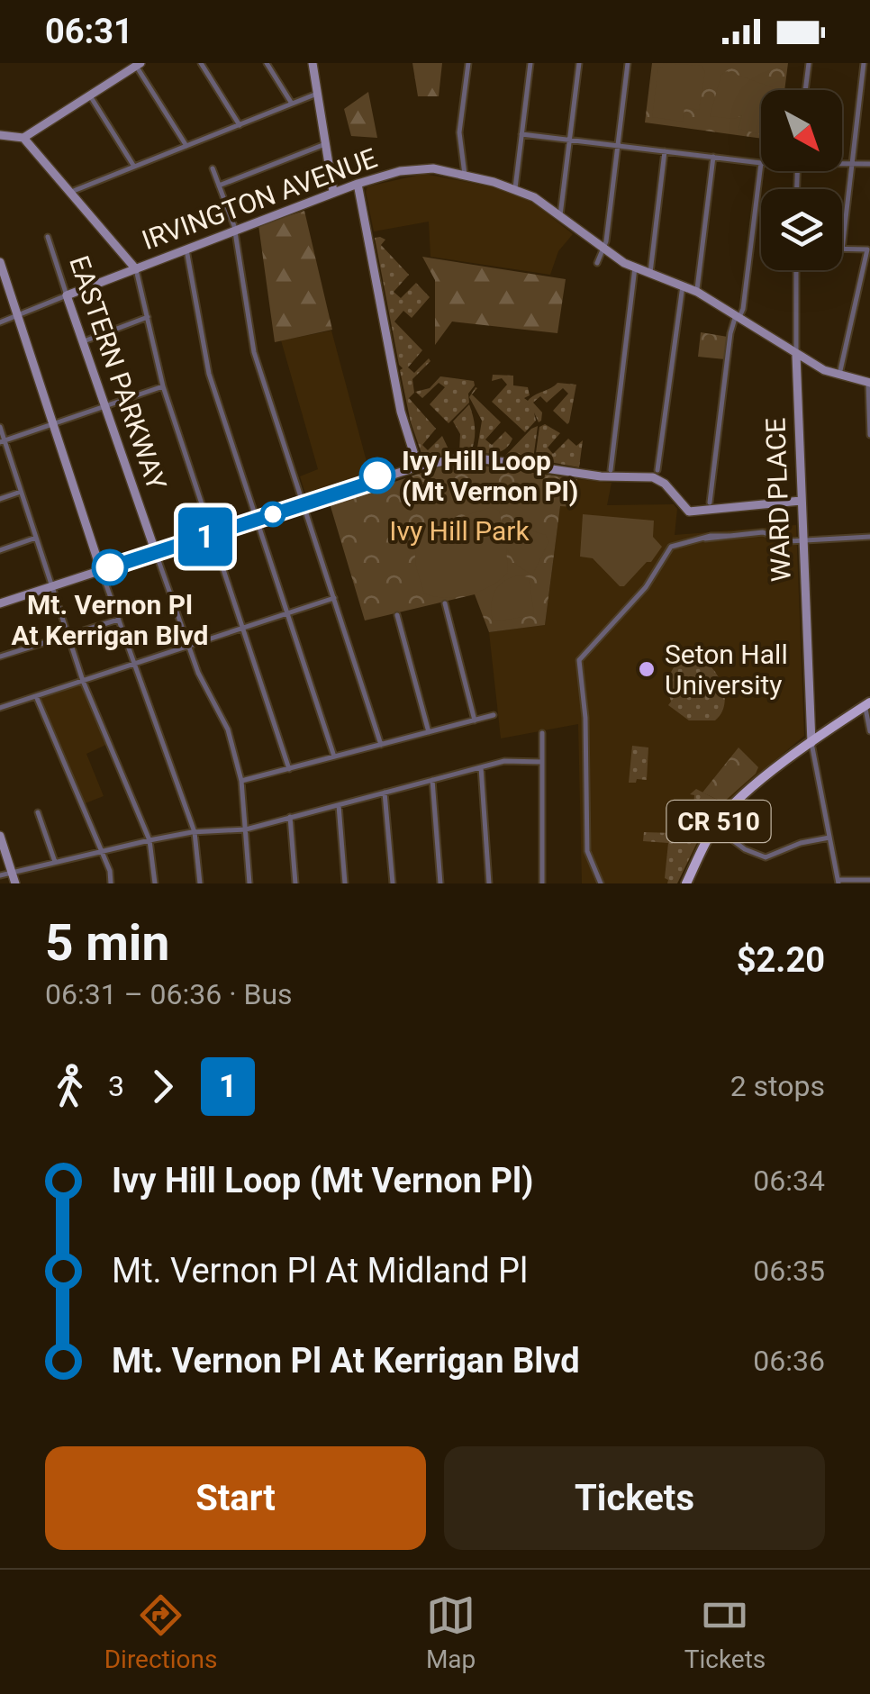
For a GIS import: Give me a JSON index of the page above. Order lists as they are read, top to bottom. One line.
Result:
{"streets":{"main road":["CR 510"],"street":["IRVINGTON AVENUE","EASTERN PARKWAY","WARD PLACE"]},"crossings":[["IRVINGTON AVENUE","WARD PLACE"],["WARD PLACE","CR 510"]],"parks":["Ivy Hill Park"],"places":["Ivy Hill Loop (Mt Vernon Pl)","Mt. Vernon Pl At Kerrigan Blvd","Seton Hall University"],"lines":["bus line 1"],"north":"bottom right","page":{"status":"06:31","on_map":"1","heading":["5 min","06:31 – 06:36 · Bus","$2.20"],"legs":["3","1","2 stops"],"list":[{"name":"Ivy Hill Loop (Mt Vernon Pl)","value":"06:34"},{"name":"Mt. Vernon Pl At Midland Pl","value":"06:35"},{"name":"Mt. Vernon Pl At Kerrigan Blvd","value":"06:36"}],"buttons":["Start","Tickets"],"tabs":["Directions","Map","Tickets"]}}
